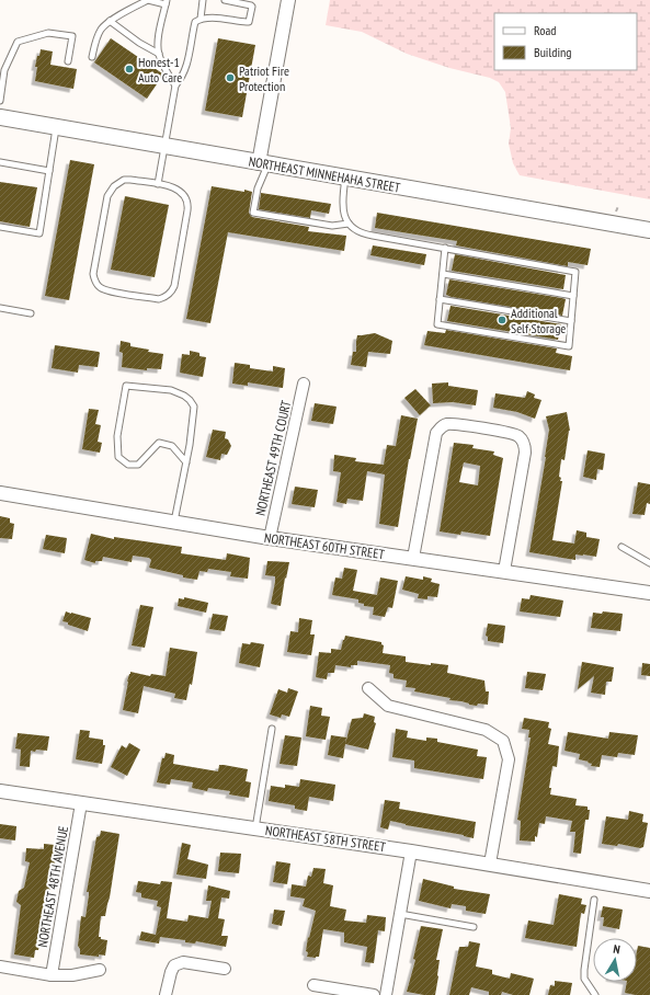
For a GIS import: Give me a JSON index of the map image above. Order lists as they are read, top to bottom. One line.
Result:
{"streets":{"main road":["NORTHEAST MINNEHAHA STREET"],"street":["NORTHEAST 49TH COURT","NORTHEAST 60TH STREET","NORTHEAST 58TH STREET","NORTHEAST 48TH AVENUE"]},"crossings":[["NORTHEAST 49TH COURT","NORTHEAST 60TH STREET"],["NORTHEAST 58TH STREET","NORTHEAST 48TH AVENUE"]],"places":["Honest-1 Auto Care","Patriot Fire Protection","Additional Self Storage"],"legend":["Road","Building"],"north":"top"}
